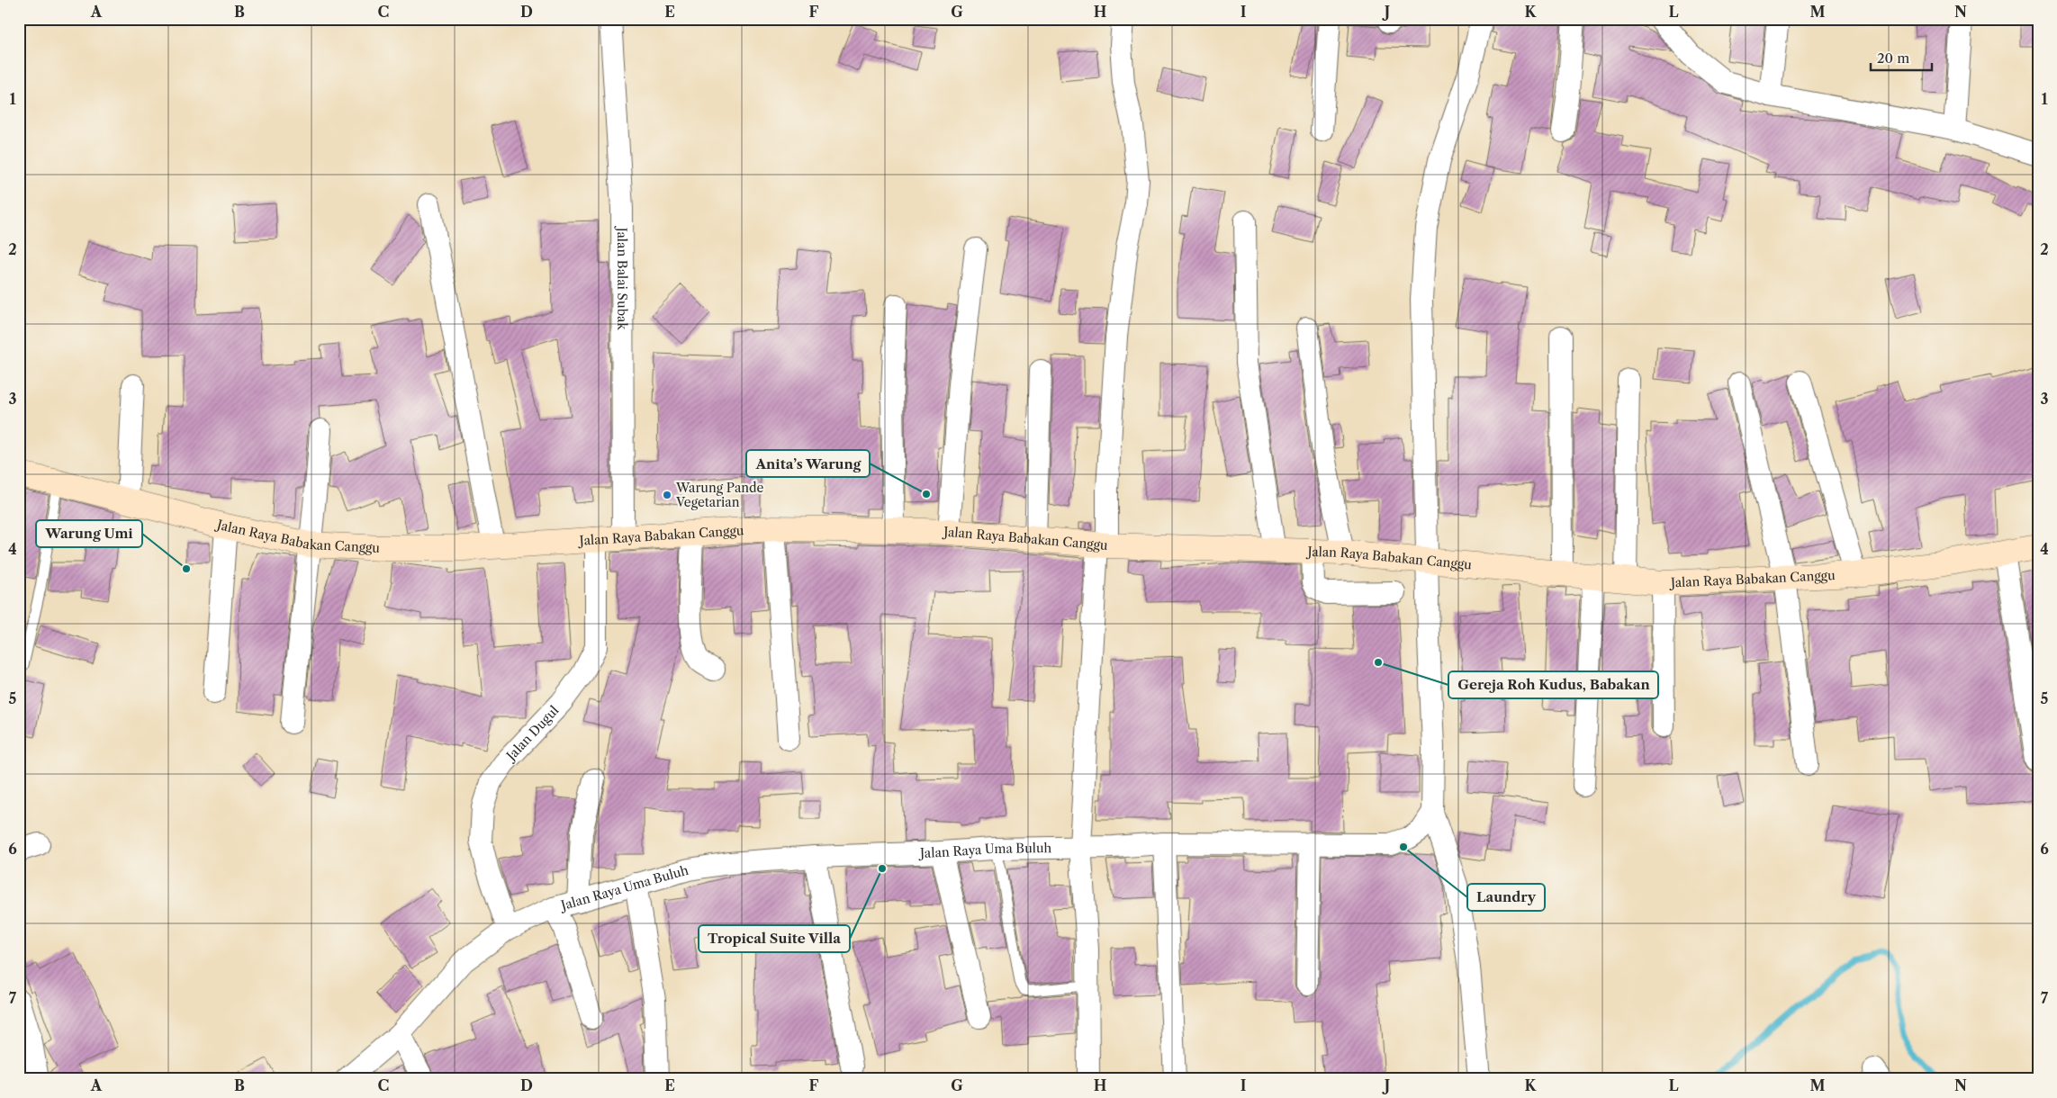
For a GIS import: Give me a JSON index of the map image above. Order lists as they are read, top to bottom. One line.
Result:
{"streets":{"street":["Jalan Balai Subak","Jalan Raya Babakan Canggu","Jalan Dugul","Jalan Raya Uma Buluh"]},"crossings":[["Jalan Balai Subak","Jalan Raya Babakan Canggu"],["Jalan Raya Babakan Canggu","Jalan Dugul"],["Jalan Dugul","Jalan Raya Uma Buluh"]],"places":["Anita’s Warung","Warung Pande Vegetarian","Warung Umi","Gereja Roh Kudus, Babakan","Laundry","Tropical Suite Villa"],"scale_bar":"20 m","grid":{"columns":["A","B","C","D","E","F","G","H","I","J","K","L","M","N"],"rows":["1","2","3","4","5","6","7"]}}
